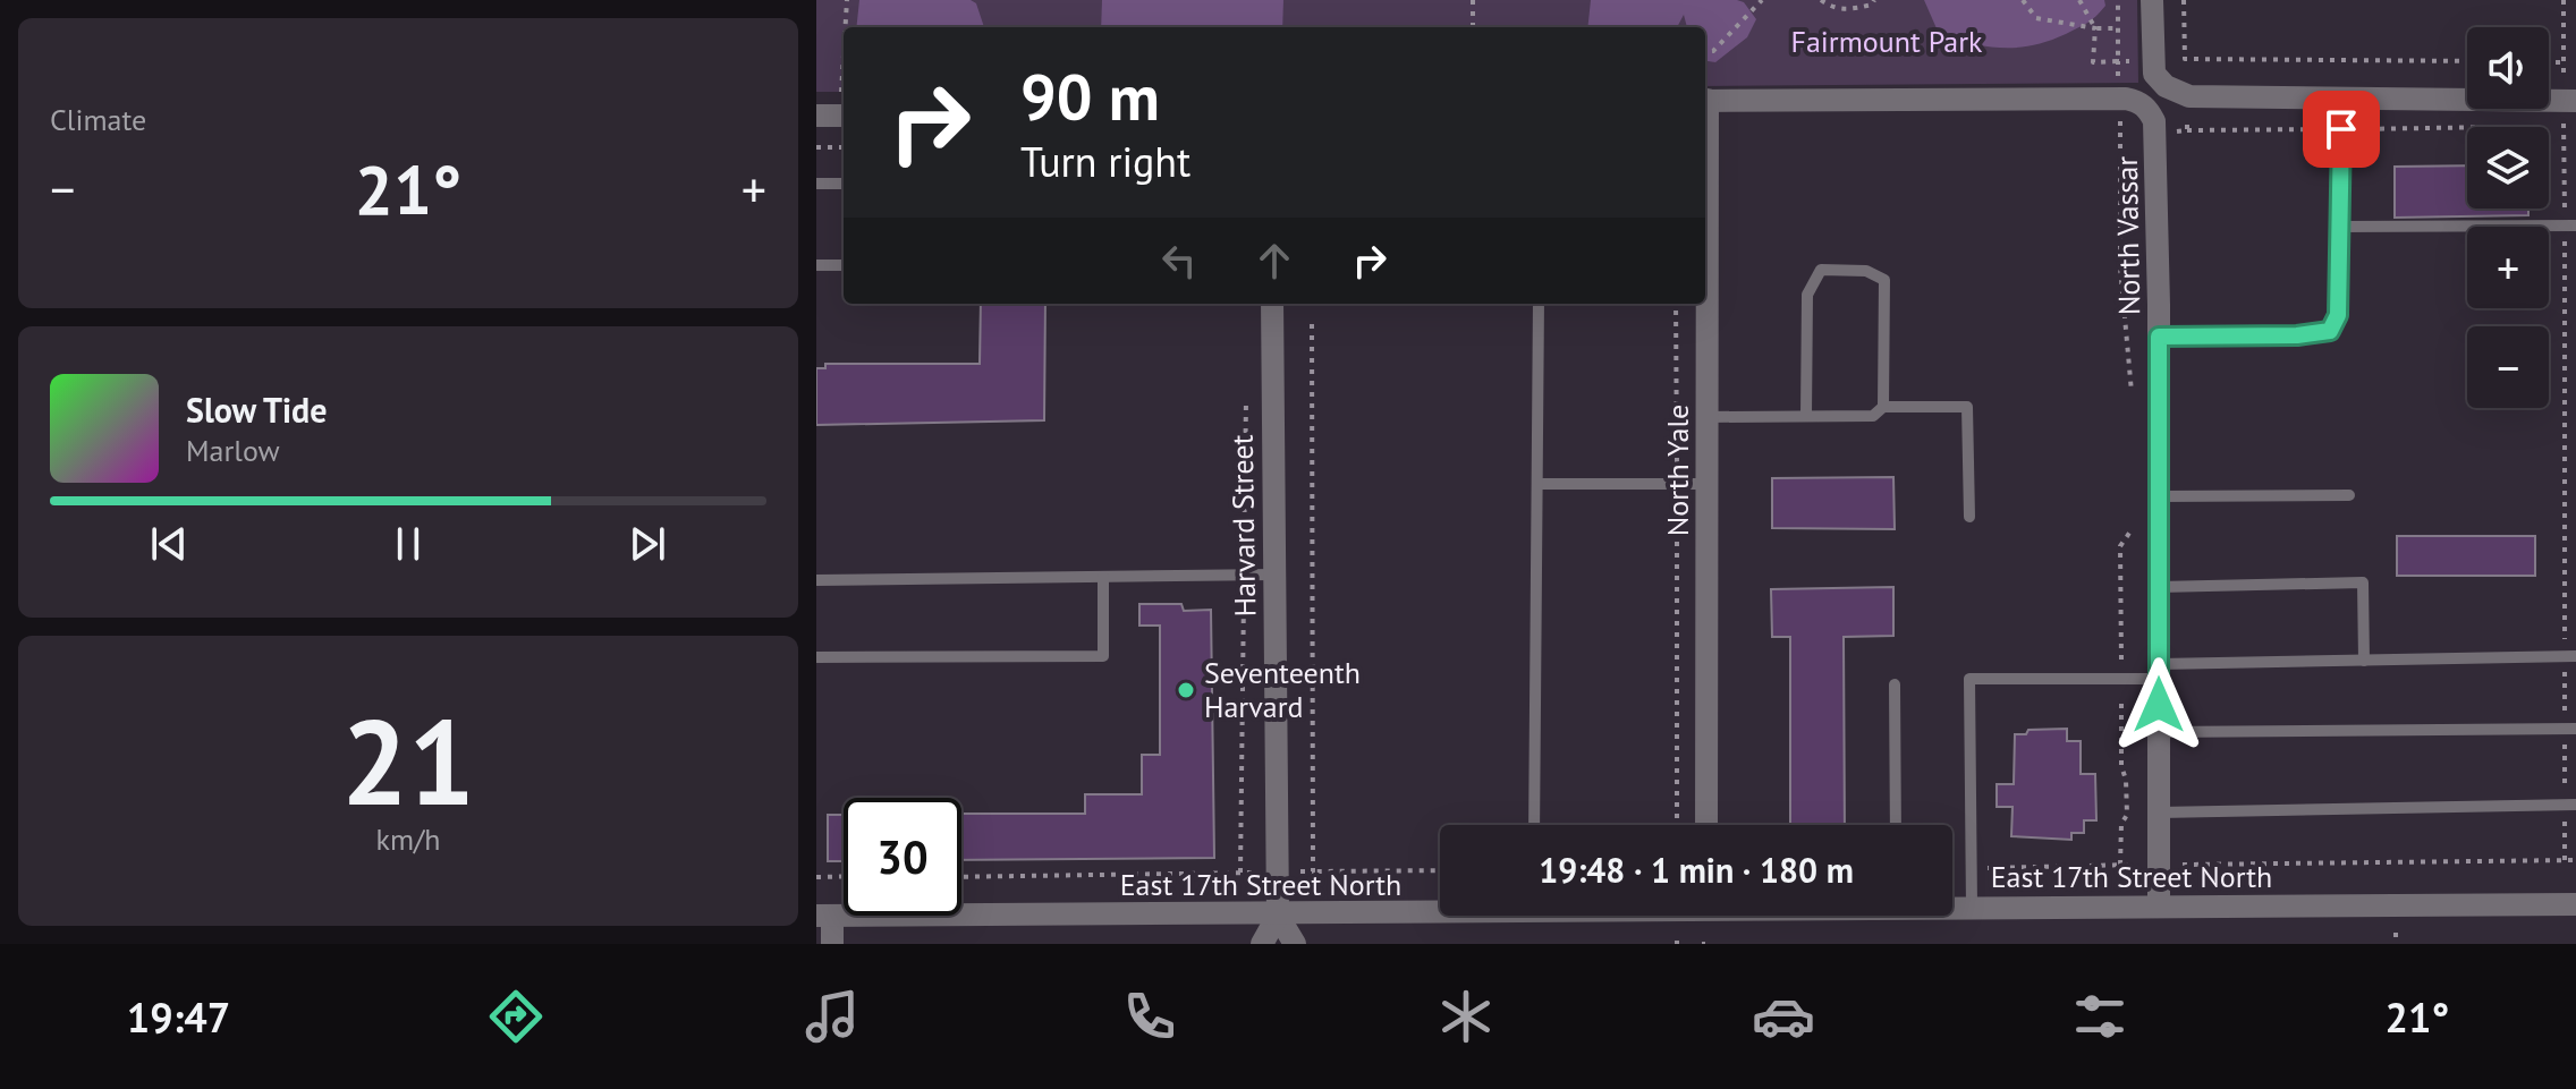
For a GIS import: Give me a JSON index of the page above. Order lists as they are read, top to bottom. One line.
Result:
{"streets":{"street":["North Vassar","North Yale","Harvard Street","East 17th Street North"]},"crossings":[["North Vassar","East 17th Street North"],["Harvard Street","East 17th Street North"]],"parks":["Fairmount Park"],"places":["Seventeenth Harvard"],"page":{"tile":["Climate",["21","km/h"]],"map_buttons":["+","−"],"turn":["90 m","Turn right"],"heat":["−","21°","+"],"song":["Slow Tide","Marlow"],"limit":"30","trip":"19:48 · 1 min · 180 m","tabs":["19:47","21°"]}}
